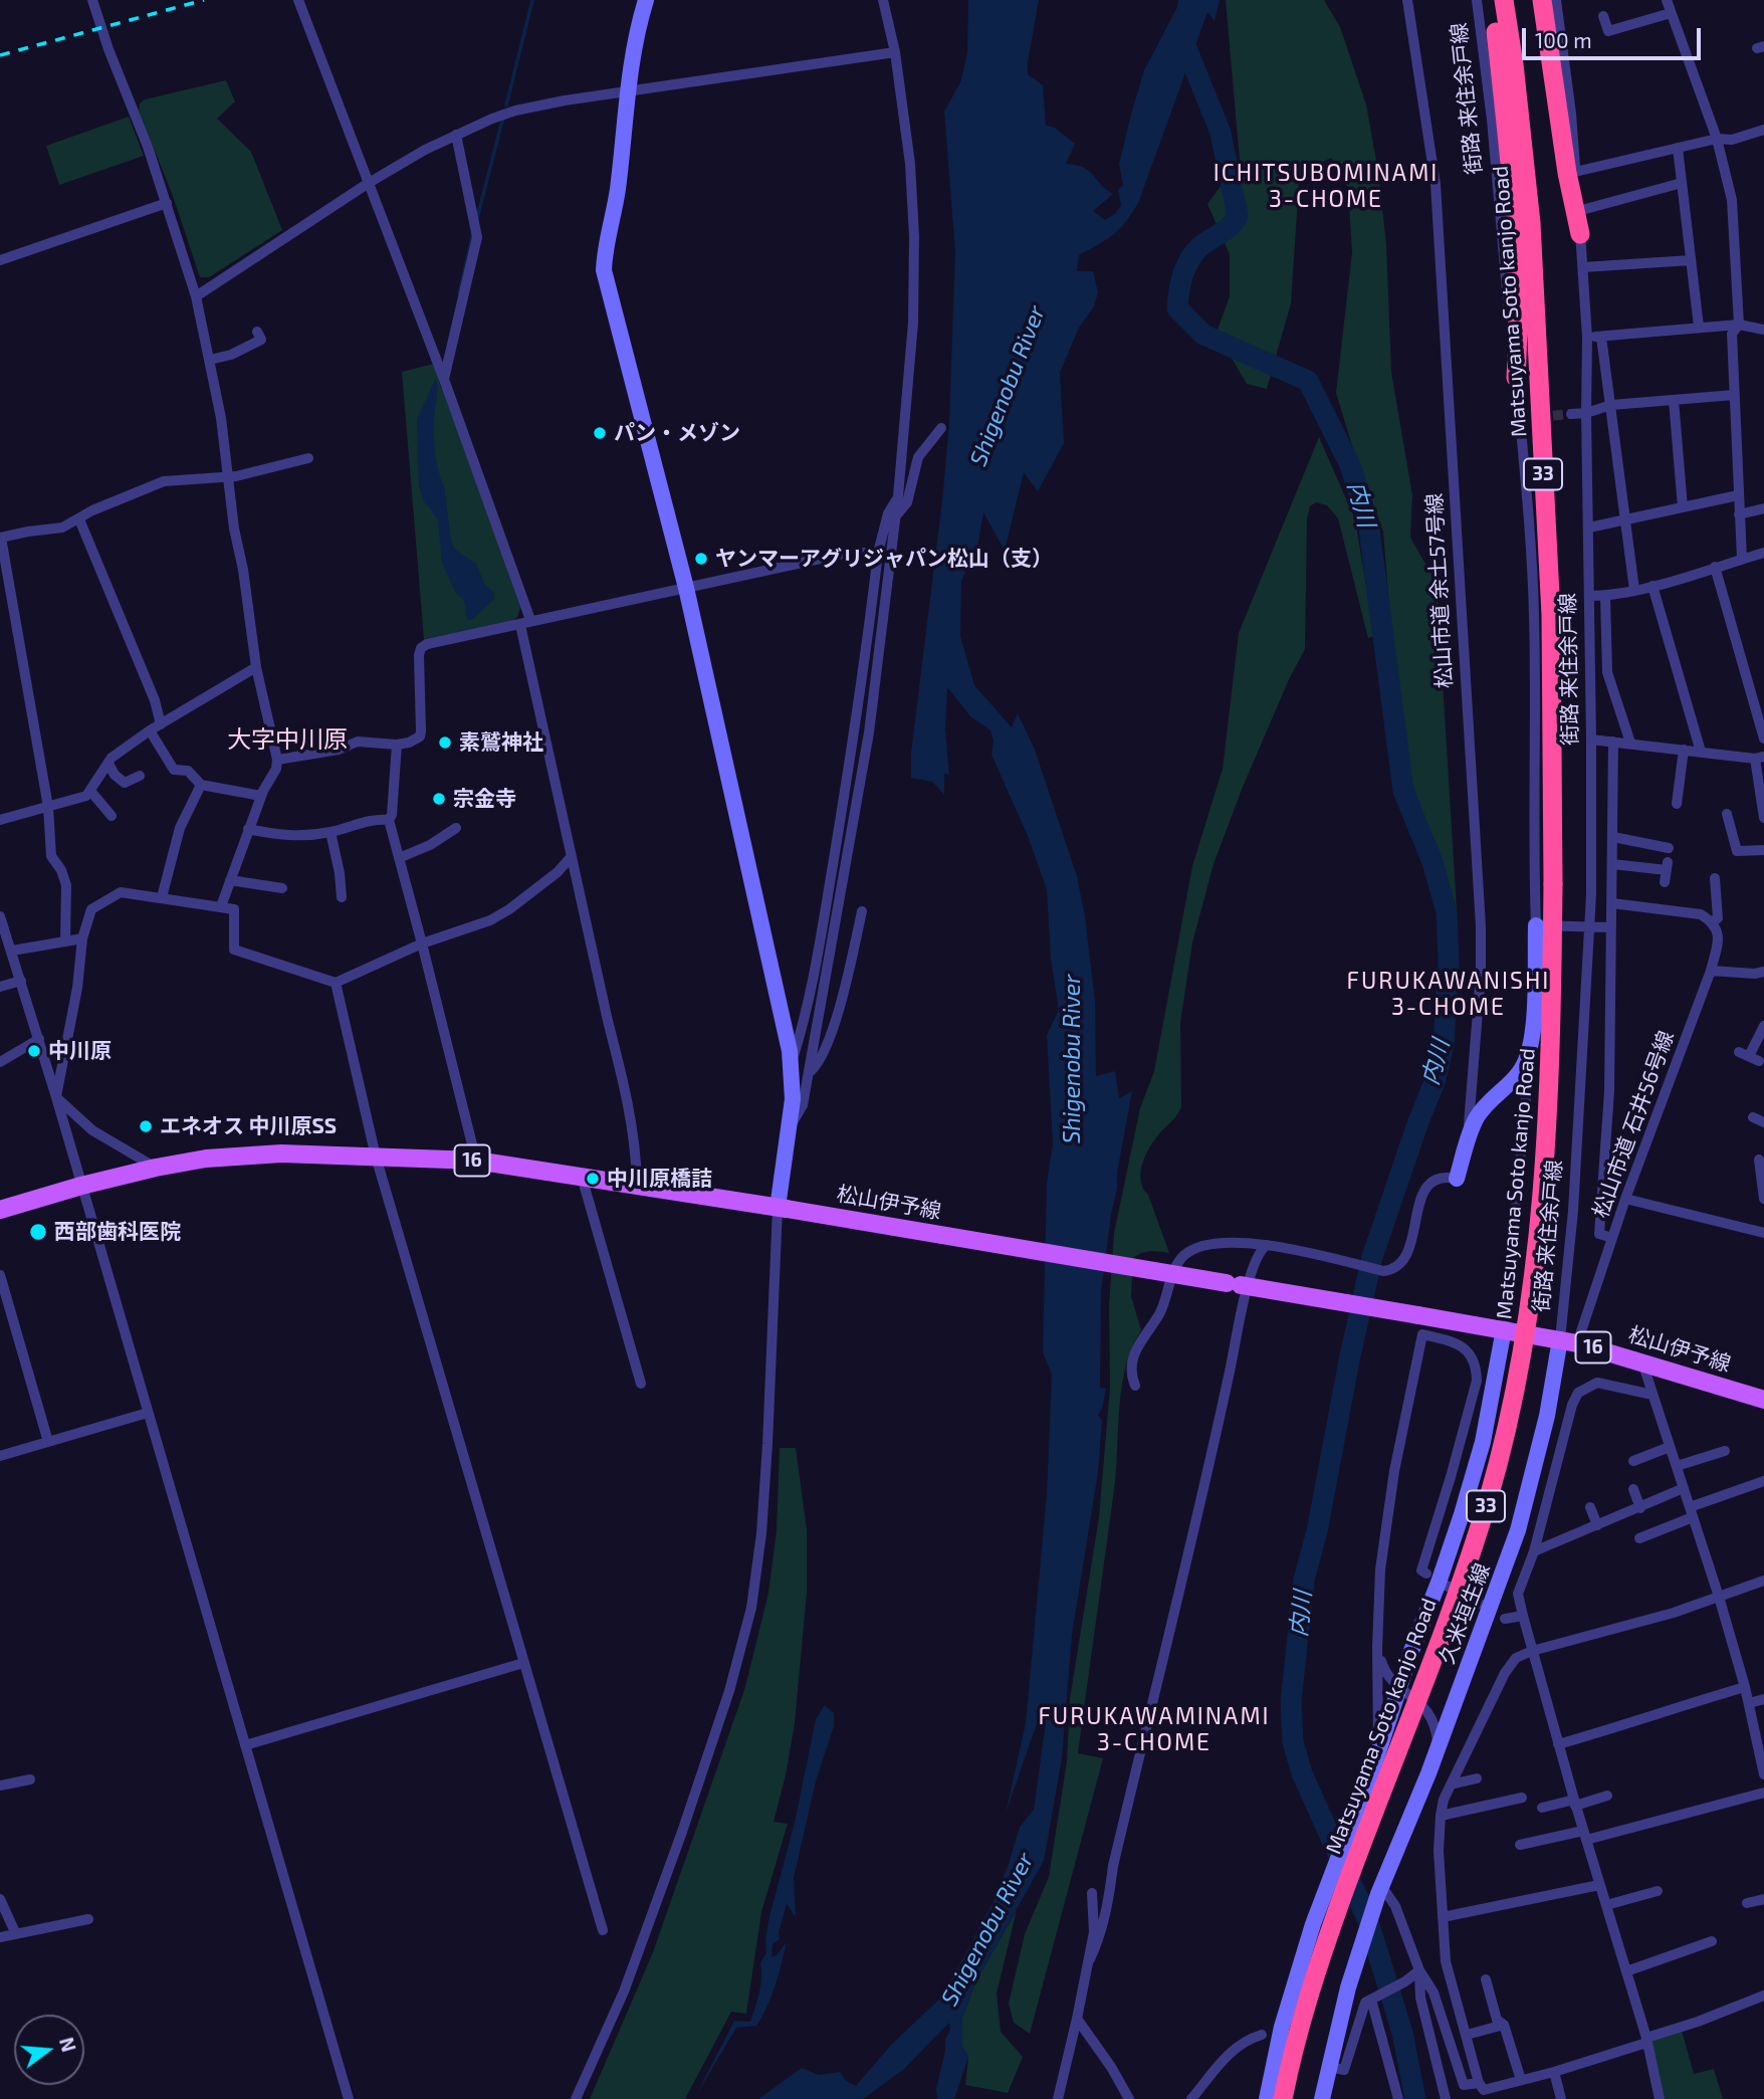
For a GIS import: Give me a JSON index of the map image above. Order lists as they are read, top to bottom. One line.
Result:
{"streets":{"highway":["Matsuyama Soto kanjo Road","33"],"main road":["街路 来住余戸線","松山市道 余土57号線","16","松山伊予線","久米垣生線"],"street":["松山市道 石井56号線"]},"crossings":[["街路 来住余戸線","松山市道 石井56号線"],["街路 来住余戸線","松山伊予線"],["街路 来住余戸線","久米垣生線"],["松山市道 石井56号線","松山伊予線"],["松山市道 石井56号線","久米垣生線"],["松山伊予線","久米垣生線"]],"districts":["ICHITSUBOMINAMI 3-CHOME","大字中川原","FURUKAWANISHI 3-CHOME","FURUKAWAMINAMI 3-CHOME"],"water":["Shigenobu River","内川"],"places":["パン・メゾン","ヤンマーアグリジャパン松山（支）","素鷲神社","宗金寺","中川原","エネオス 中川原SS","中川原橋詰","西部歯科医院"],"scale_bar":"100 m","north":"right"}
